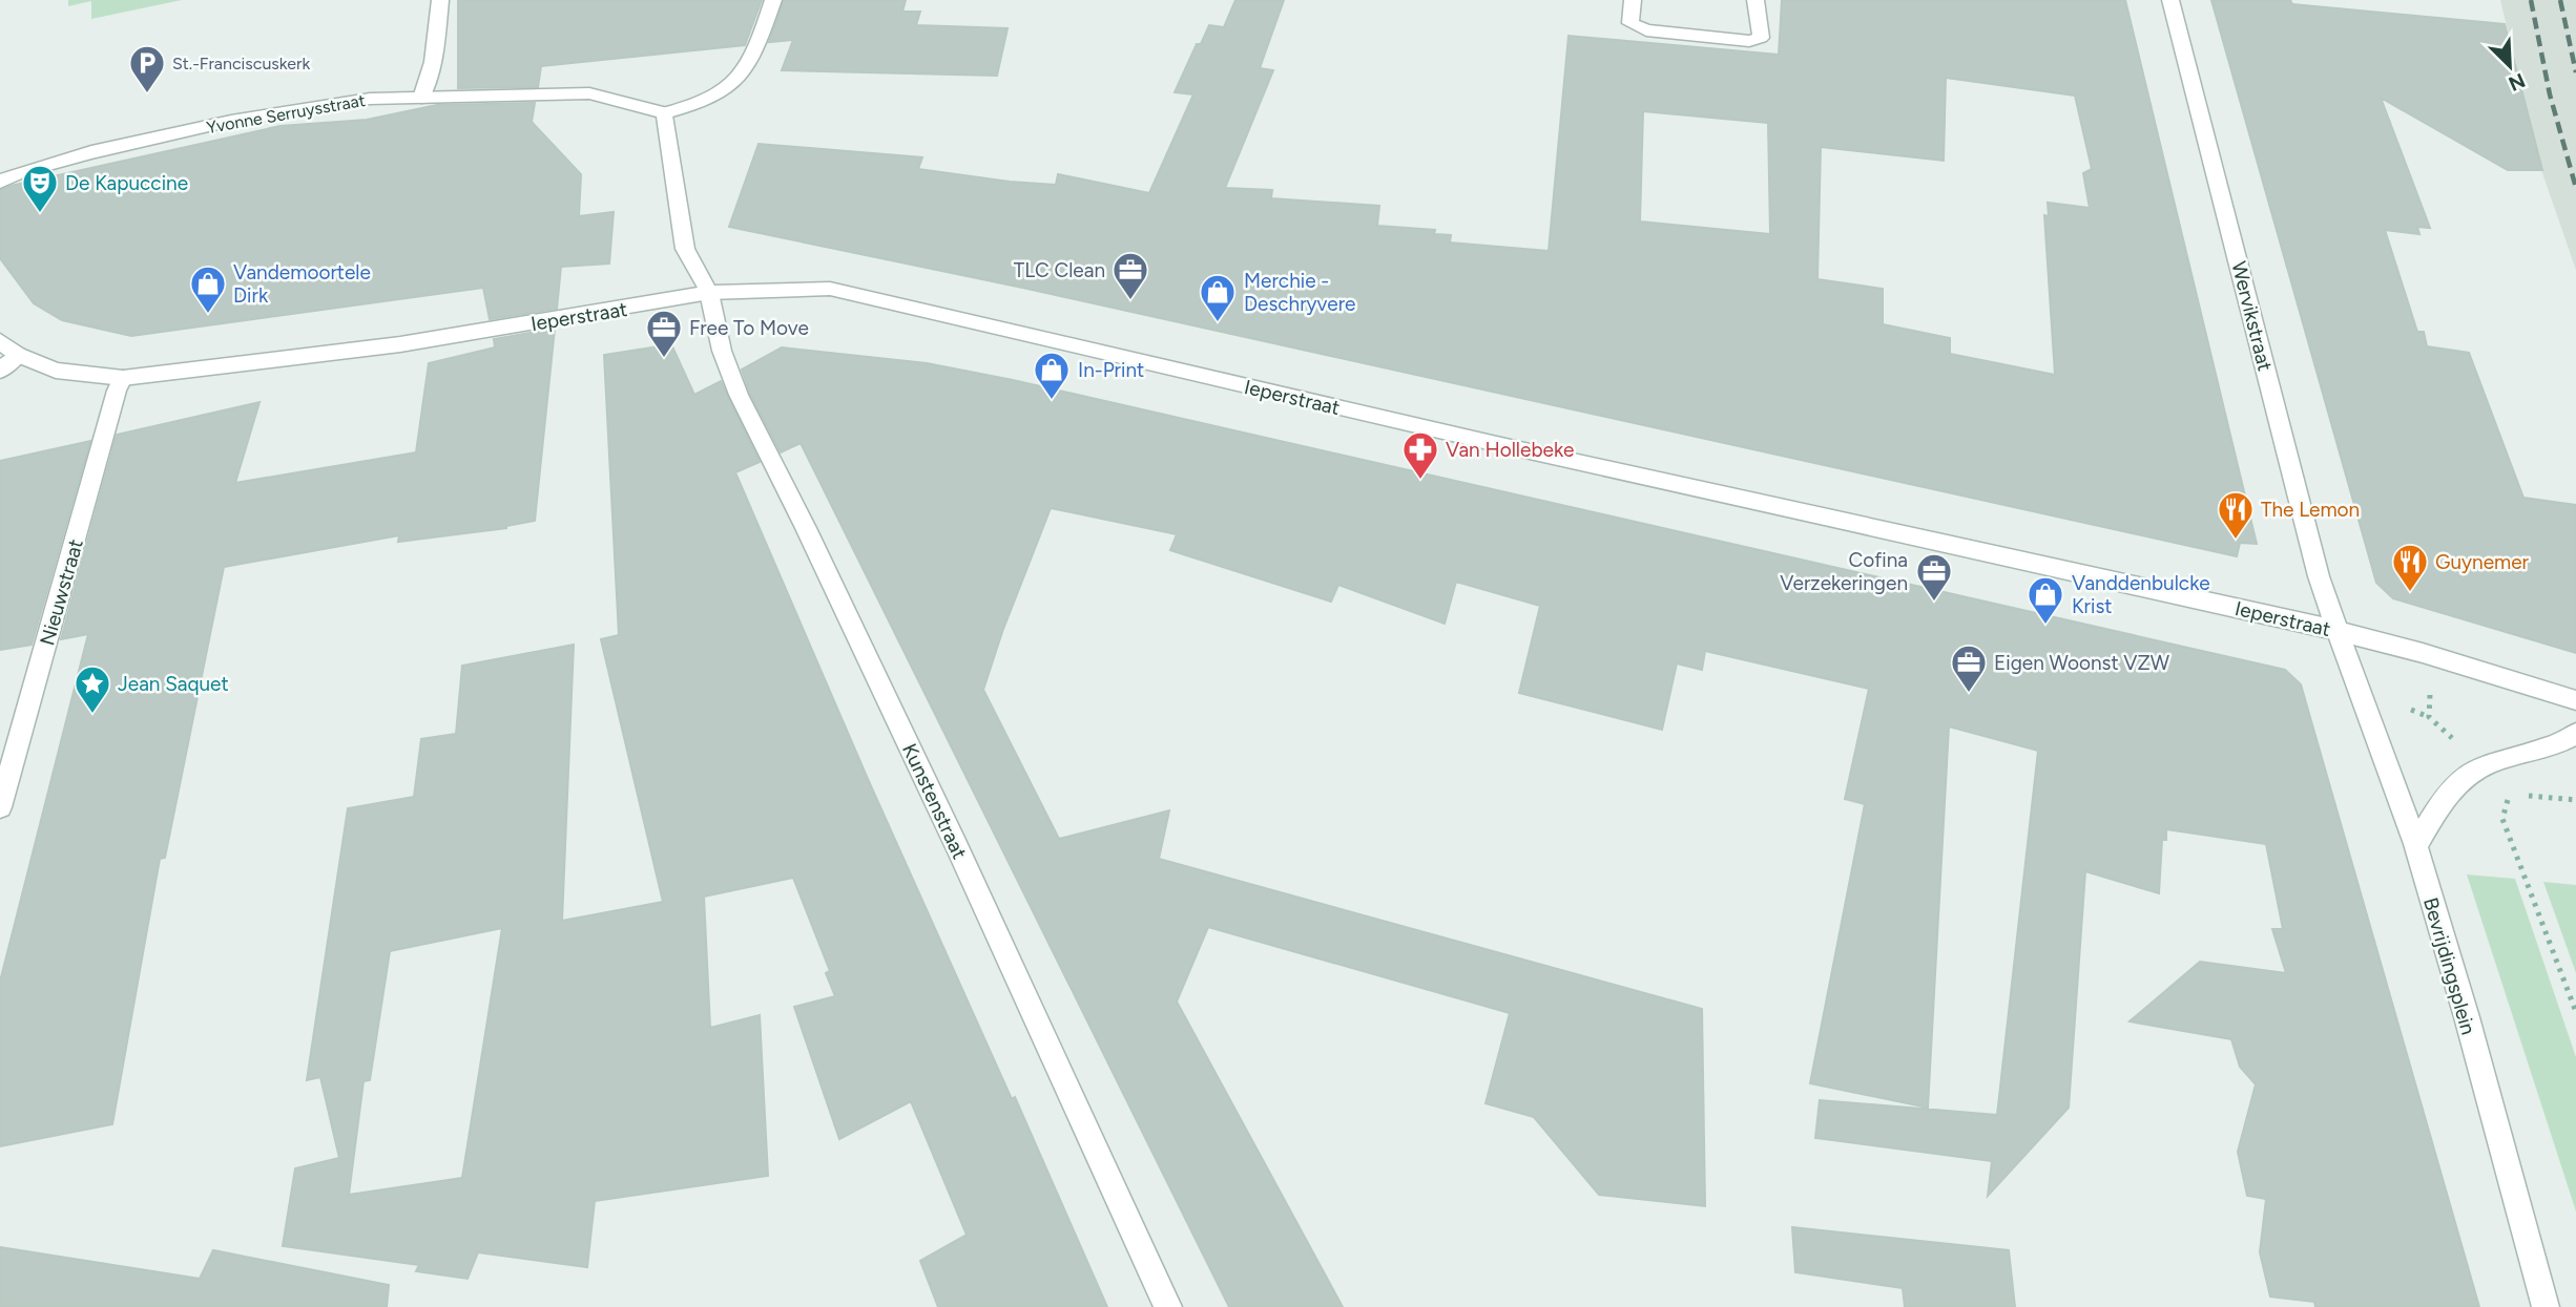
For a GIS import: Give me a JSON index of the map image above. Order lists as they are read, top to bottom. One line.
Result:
{"streets":{"street":["Yvonne Serruysstraat","Ieperstraat","Wervikstraat","Nieuwstraat","Kunstenstraat","Bevrijdingsplein"]},"crossings":[["Ieperstraat","Wervikstraat"],["Ieperstraat","Nieuwstraat"],["Ieperstraat","Kunstenstraat"],["Ieperstraat","Bevrijdingsplein"],["Wervikstraat","Bevrijdingsplein"]],"places":{"parking":["St.-Franciscuskerk"],"theatre":["De Kapuccine"],"office":["TLC Clean","Free To Move","Cofina Verzekeringen","Eigen Woonst VZW"],"shop":["Vandemoortele Dirk","Merchie - Deschryvere","In-Print","Vanddenbulcke Krist"],"pharmacy":["Van Hollebeke"],"restaurant":["The Lemon","Guynemer"],"place":["Jean Saquet"]},"north":"bottom right"}
